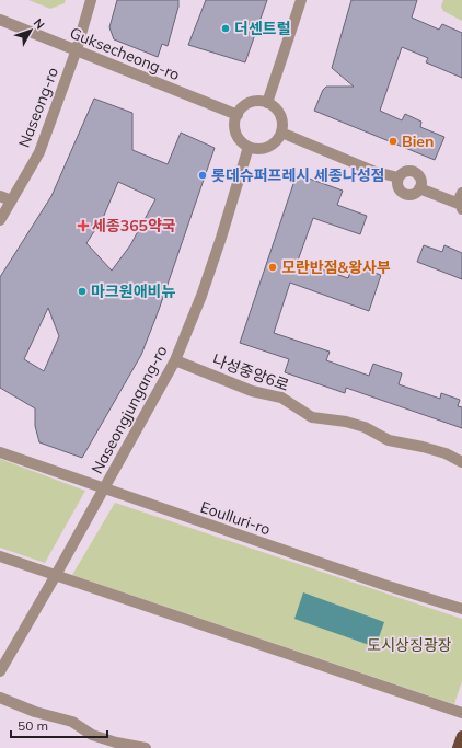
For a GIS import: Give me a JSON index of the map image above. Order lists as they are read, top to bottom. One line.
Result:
{"streets":{"street":["Guksecheong-ro","Naseong-ro","나성중앙6로","Naseongjungang-ro","Eoulluri-ro"]},"crossings":[["Guksecheong-ro","Naseong-ro"],["Guksecheong-ro","Naseongjungang-ro"],["나성중앙6로","Naseongjungang-ro"],["Naseongjungang-ro","Eoulluri-ro"]],"parks":["도시상징광장"],"places":{"other":["더센트럴","Bien","롯데슈퍼프레시 세종나성점","모란반점&왕사부","마크원애비뉴"],"health":["세종365약국"]},"scale_bar":"50 m","north":"top right"}
